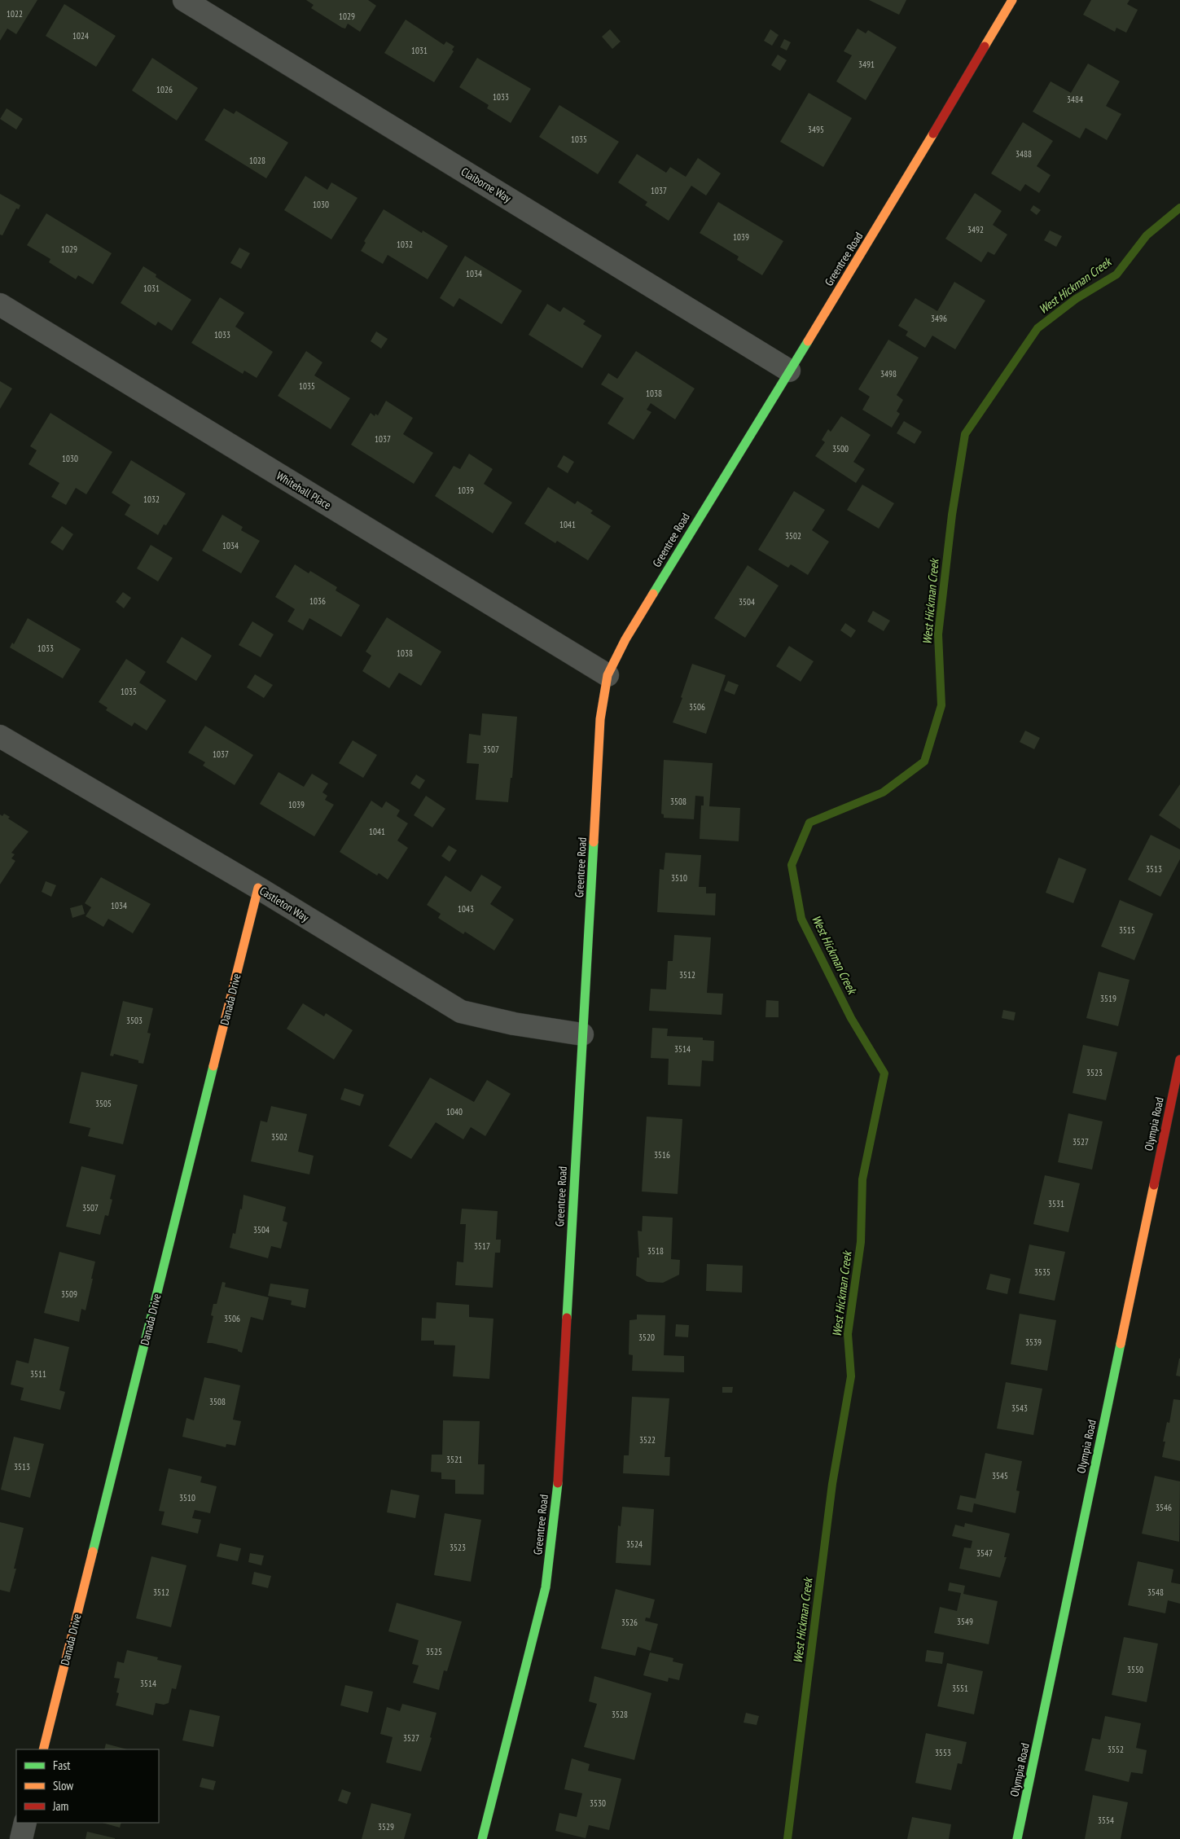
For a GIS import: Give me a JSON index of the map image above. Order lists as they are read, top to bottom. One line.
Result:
{"streets":{"street":["Claiborne Way","Greentree Road","Whitehall Place","Castleton Way","Danada Drive","Olympia Road"]},"crossings":[["Claiborne Way","Greentree Road"],["Greentree Road","Whitehall Place"],["Greentree Road","Castleton Way"],["Castleton Way","Danada Drive"]],"water":["West Hickman Creek"],"house_numbers":["1022","1029","1024","1031","3491","1026","1033","3484","3495","1035","3488","1028","1037","1030","3492","1039","1032","1029","1034","1031","3496","1033","3498","1035","1038","1037","3500","1030","1039","1032","1041","3502","1034","1036","3504","1033","1038","1035","3506","3507","1037","3508","1039","1041","3513","3510","1034","1043","3515","3512","3519","3503","3514","3523","3505","1040","3502","3527","3516","3531","3507","3504","3517","3518","3535","3509","3506","3520","3539","3511","3508","3543","3522","3521","3513","3545","3510","3546","3524","3523","3547","3512","3548","3549","3526","3525","3550","3514","3551","3528","3527","3552","3553","3530","3554","3529"],"legend":["Fast","Slow","Jam"]}
